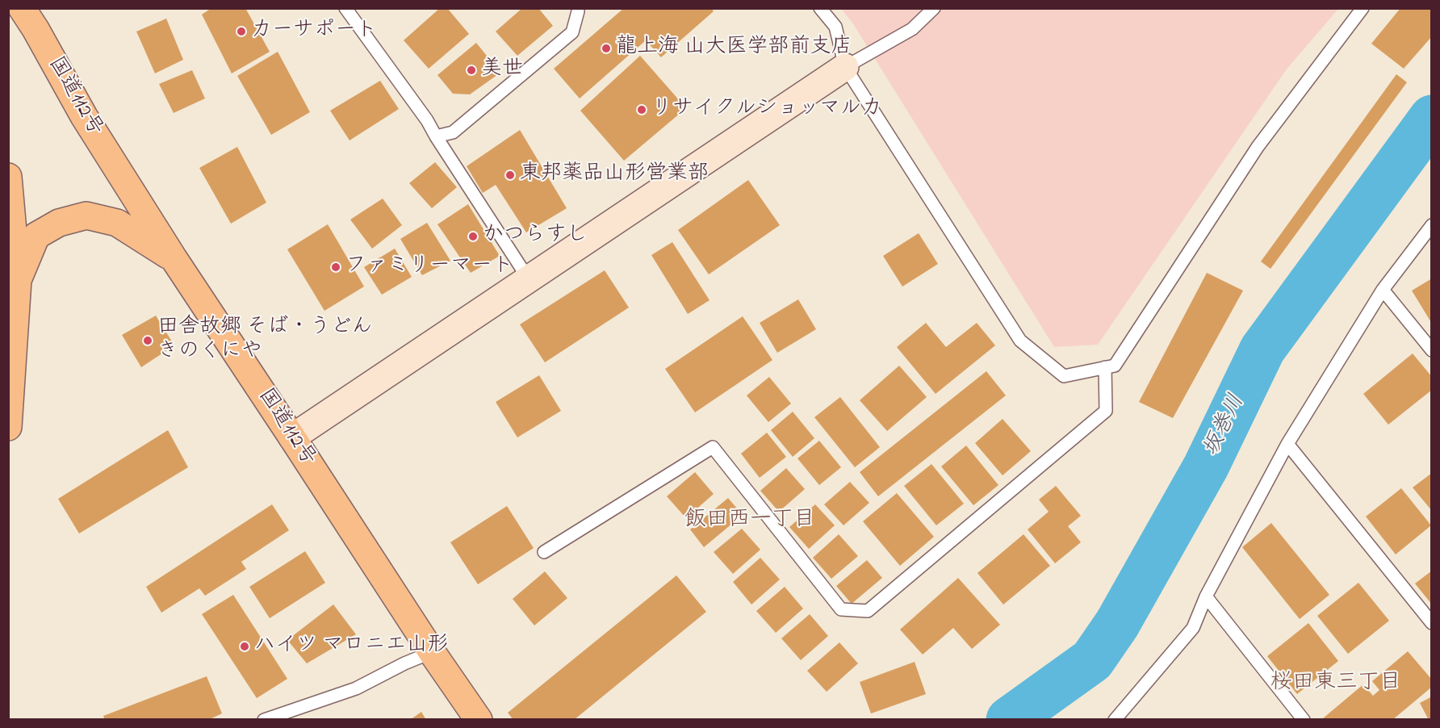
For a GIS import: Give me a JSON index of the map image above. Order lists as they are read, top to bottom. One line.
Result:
{"streets":{"highway":["国道112号"]},"districts":["飯田西一丁目","桜田東三丁目"],"water":["坂巻川"],"places":["カーサポート","龍上海 山大医学部前支店","美世","リサイクルショッマルカ","東邦薬品山形営業部","かつらすし","ファミリーマート","田舎故郷 そば・うどん きのくにや","ハイツ マロニエ山形"]}
